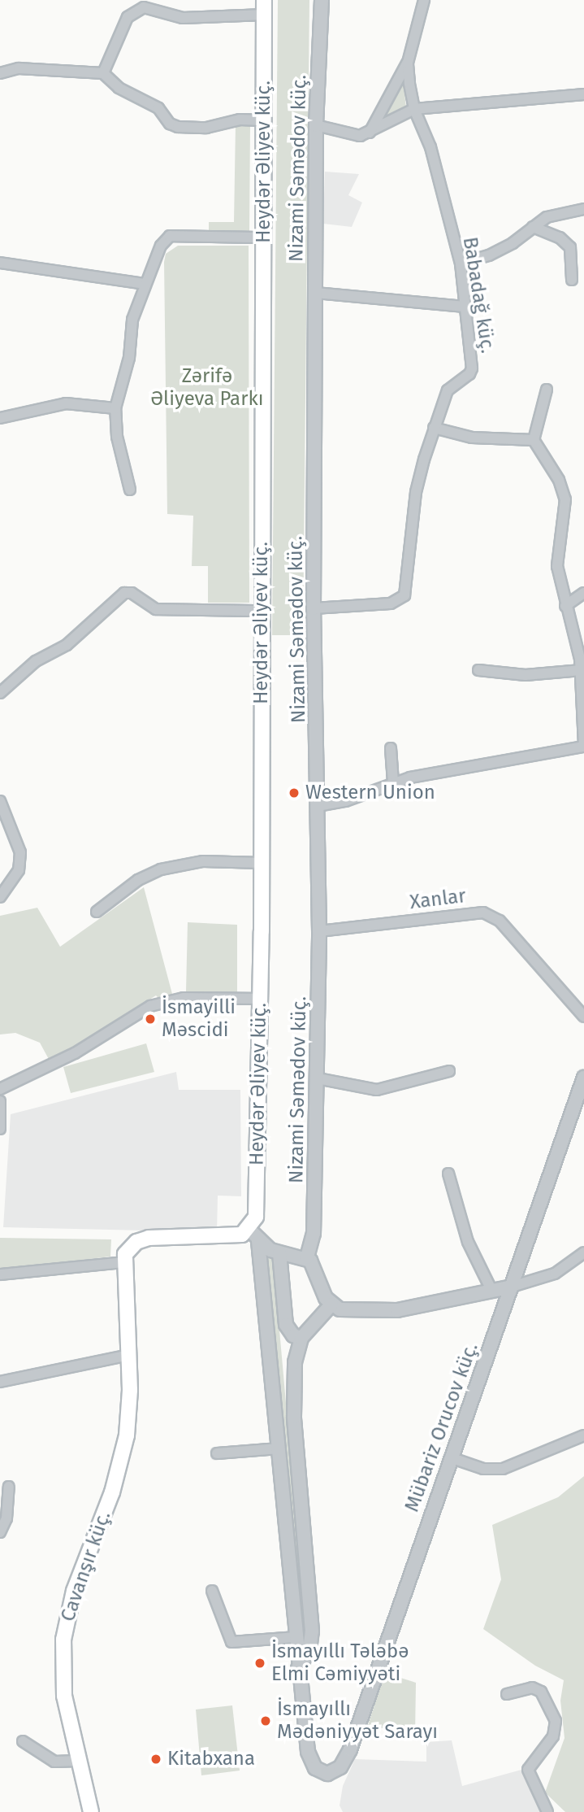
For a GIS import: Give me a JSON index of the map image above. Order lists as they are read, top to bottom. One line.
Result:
{"streets":{"main road":["Heydər Əliyev küç.","Cavanşır küç."],"street":["Nizami Səmədov küç.","Babadağ küç.","Xanlar","Mübariz Orucov küç."]},"crossings":[["Heydər Əliyev küç.","Cavanşır küç."],["Nizami Səmədov küç.","Babadağ küç."],["Nizami Səmədov küç.","Xanlar"]],"parks":["Zərifə Əliyeva Parkı"],"places":["Western Union","İsmayilli Məscidi","İsmayıllı Tələbə Elmi Cəmiyyəti","İsmayıllı Mədəniyyət Sarayı","Kitabxana"]}
